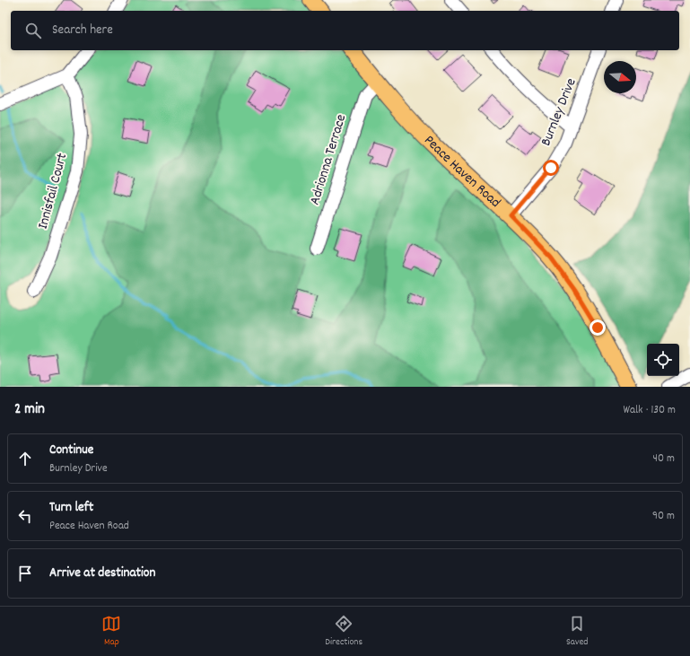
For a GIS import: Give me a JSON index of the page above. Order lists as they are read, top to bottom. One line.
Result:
{"streets":{"main road":["Peace Haven Road"],"street":["Burnley Drive","Adrionna Terrace","Innisfail Court"]},"crossings":[["Burnley Drive","Peace Haven Road"],["Adrionna Terrace","Peace Haven Road"]],"north":"right","page":{"search":"Search here","heading":["2 min","Walk · 130 m"],"list":[["Continue","Burnley Drive","40 m"],["Turn left","Peace Haven Road","90 m"],"Arrive at destination"],"nav":["Map","Directions","Saved"]}}
